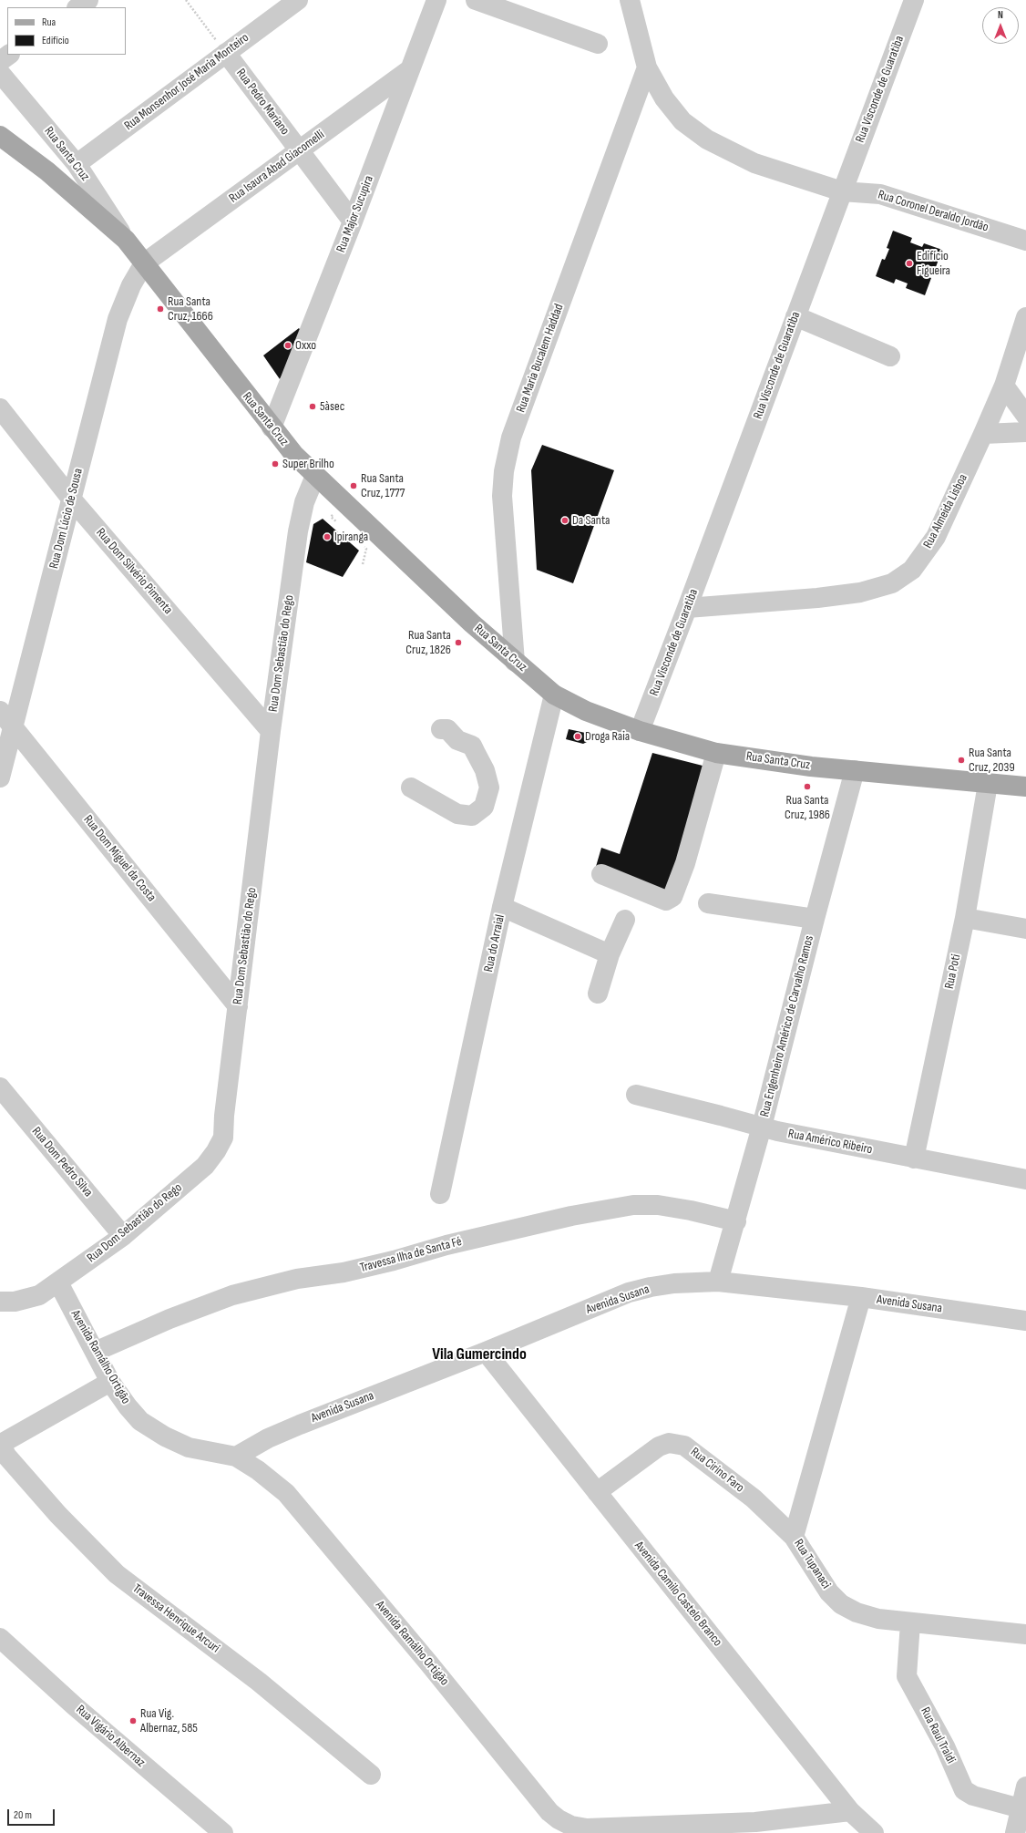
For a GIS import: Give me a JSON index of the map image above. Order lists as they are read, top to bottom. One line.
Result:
{"streets":{"main road":["Rua Santa Cruz"],"street":["Rua Monsenhor José Maria Monteiro","Rua Visconde de Guaratiba","Rua Pedro Mariano","Rua Isaura Abad Giacomelli","Rua Coronel Deraldo Jordão","Rua Major Sucupira","Rua Maria Bucalem Haddad","Rua Almeida Lisboa","Rua Dom Lúcio de Sousa","Rua Dom Silvério Pimenta","Rua Dom Sebastião do Rego","Rua Dom Miguel da Costa","Rua do Arraial","Rua Poti","Rua Engenheiro Américo de Carvalho Ramos","Rua Américo Ribeiro","Rua Dom Pedro Silva","Travessa Ilha de Santa Fé","Avenida Susana","Avenida Ramálho Ortigão","Rua Cirino Faro","Rua Tupanaci","Avenida Camilo Castelo Branco","Travessa Henrique Arcuri","Rua Raul Traldi","Rua Vigário Albernaz"]},"crossings":[["Rua Monsenhor José Maria Monteiro","Rua Pedro Mariano"],["Rua Monsenhor José Maria Monteiro","Rua Santa Cruz"],["Rua Visconde de Guaratiba","Rua Santa Cruz"],["Rua Visconde de Guaratiba","Rua Coronel Deraldo Jordão"],["Rua Visconde de Guaratiba","Rua Almeida Lisboa"],["Rua Pedro Mariano","Rua Isaura Abad Giacomelli"],["Rua Pedro Mariano","Rua Major Sucupira"],["Rua Santa Cruz","Rua Isaura Abad Giacomelli"],["Rua Santa Cruz","Rua Major Sucupira"],["Rua Santa Cruz","Rua Maria Bucalem Haddad"],["Rua Santa Cruz","Rua Dom Lúcio de Sousa"],["Rua Santa Cruz","Rua Dom Sebastião do Rego"],["Rua Santa Cruz","Rua do Arraial"],["Rua Santa Cruz","Rua Poti"],["Rua Santa Cruz","Rua Engenheiro Américo de Carvalho Ramos"],["Rua Isaura Abad Giacomelli","Rua Major Sucupira"],["Rua Isaura Abad Giacomelli","Rua Dom Lúcio de Sousa"],["Rua Coronel Deraldo Jordão","Rua Maria Bucalem Haddad"],["Rua Dom Lúcio de Sousa","Rua Dom Silvério Pimenta"],["Rua Dom Lúcio de Sousa","Rua Dom Miguel da Costa"],["Rua Dom Silvério Pimenta","Rua Dom Sebastião do Rego"],["Rua Dom Sebastião do Rego","Rua Dom Miguel da Costa"],["Rua Dom Sebastião do Rego","Rua Dom Pedro Silva"],["Rua Dom Sebastião do Rego","Avenida Ramálho Ortigão"],["Rua Poti","Rua Américo Ribeiro"],["Rua Engenheiro Américo de Carvalho Ramos","Rua Américo Ribeiro"],["Rua Engenheiro Américo de Carvalho Ramos","Travessa Ilha de Santa Fé"],["Rua Engenheiro Américo de Carvalho Ramos","Avenida Susana"],["Travessa Ilha de Santa Fé","Avenida Ramálho Ortigão"],["Avenida Susana","Avenida Ramálho Ortigão"],["Avenida Susana","Rua Tupanaci"],["Avenida Susana","Avenida Camilo Castelo Branco"],["Avenida Ramálho Ortigão","Avenida Camilo Castelo Branco"],["Rua Cirino Faro","Rua Tupanaci"],["Rua Cirino Faro","Avenida Camilo Castelo Branco"],["Rua Tupanaci","Rua Raul Traldi"]],"districts":["Vila Gumercindo"],"places":["Edifício Figueira","Rua Santa Cruz, 1666","Oxxo","5àsec","Super Brilho","Rua Santa Cruz, 1777","Da Santa","Ipiranga","Rua Santa Cruz, 1826","Droga Raia","Rua Santa Cruz, 2039","Rua Santa Cruz, 1986","Rua Vig. Albernaz, 585"],"legend":["Rua","Edifício"],"scale_bar":"20 m","north":"top"}
